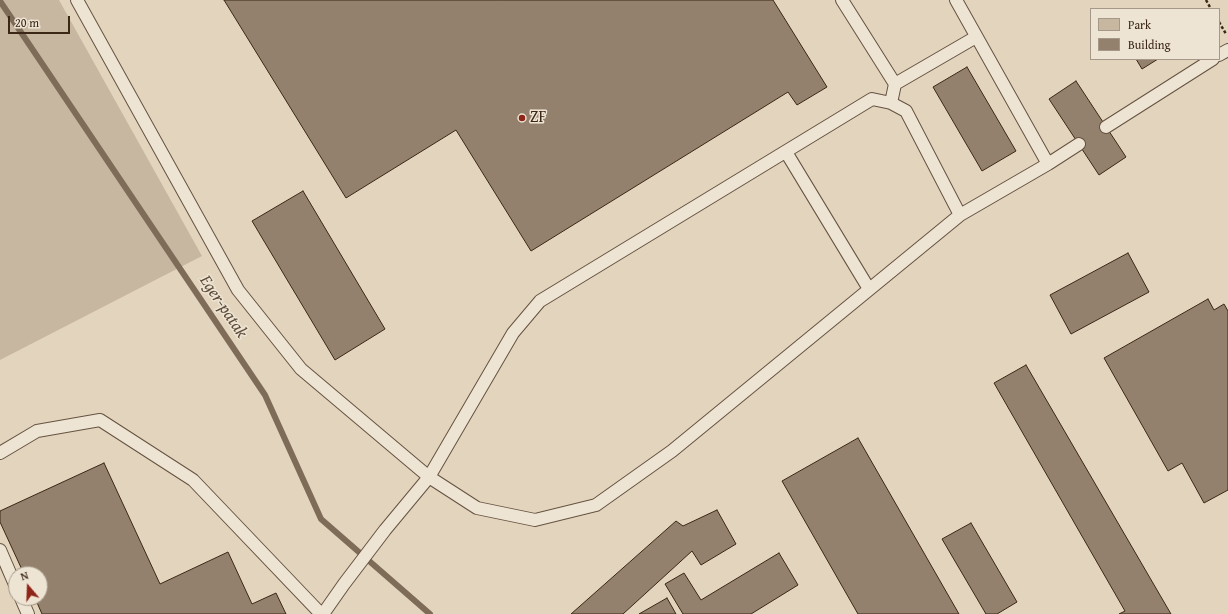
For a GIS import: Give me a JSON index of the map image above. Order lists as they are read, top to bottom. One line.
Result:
{"water":["Eger-patak"],"places":["ZF"],"legend":["Park","Building"],"scale_bar":"20 m","north":"top"}
